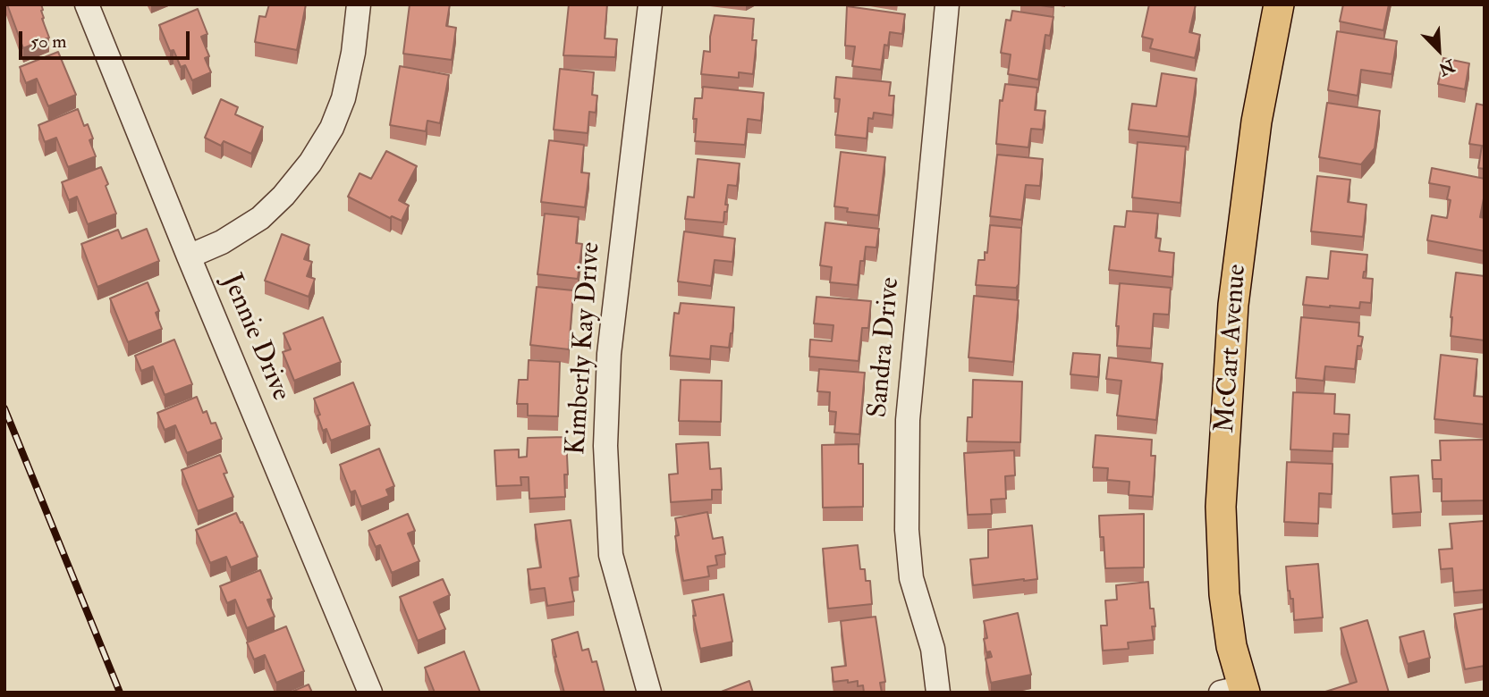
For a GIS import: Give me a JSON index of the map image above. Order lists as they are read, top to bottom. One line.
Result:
{"streets":{"main road":["McCart Avenue"],"street":["Jennie Drive","Sandra Drive","Kimberly Kay Drive"]},"scale_bar":"50 m","north":"bottom right"}
